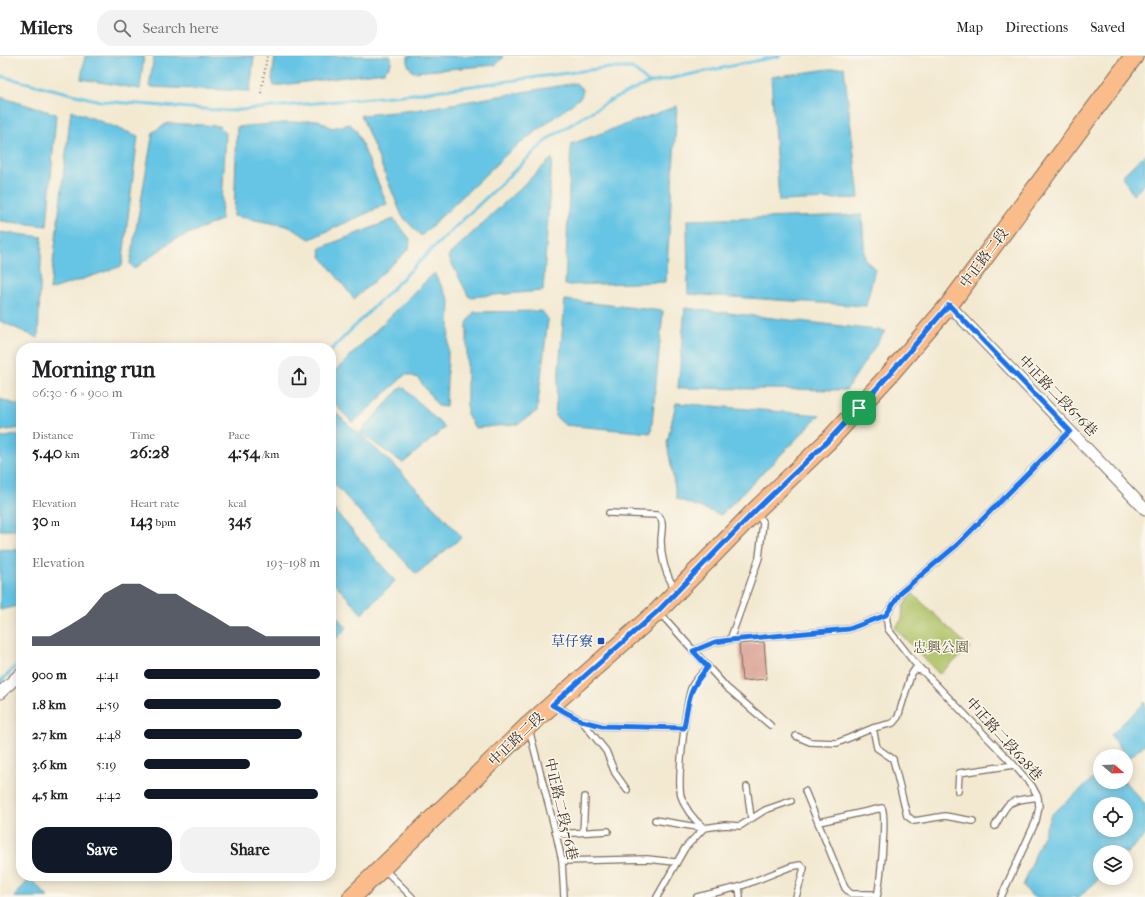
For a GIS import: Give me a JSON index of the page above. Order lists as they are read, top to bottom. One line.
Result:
{"streets":{"main road":["中正路二段"],"street":["中正路二段676巷"],"lane":["中正路二段628巷","中正路二段576巷"]},"crossings":[["中正路二段","中正路二段676巷"],["中正路二段","中正路二段576巷"]],"parks":["忠興公園"],"places":{"transit":["草仔寮"]},"north":"right","page":{"header":"Milers","search":"Search here","nav":["Map","Directions","Saved"],"heading":["Morning run","06:30 · 6 × 900 m"],"stats":[["Distance","5.40 km"],["Time","26:28"],["Pace","4:54 /km"],["Elevation","30 m"],["Heart rate","143 bpm"],["kcal","345"]],"chart":["Elevation","193–198 m"],"list":[{"name":"900 m","note":"4:41"},{"name":"1.8 km","note":"4:59"},{"name":"2.7 km","note":"4:48"},{"name":"3.6 km","note":"5:19"},{"name":"4.5 km","note":"4:42"}],"buttons":["Save","Share"]}}
